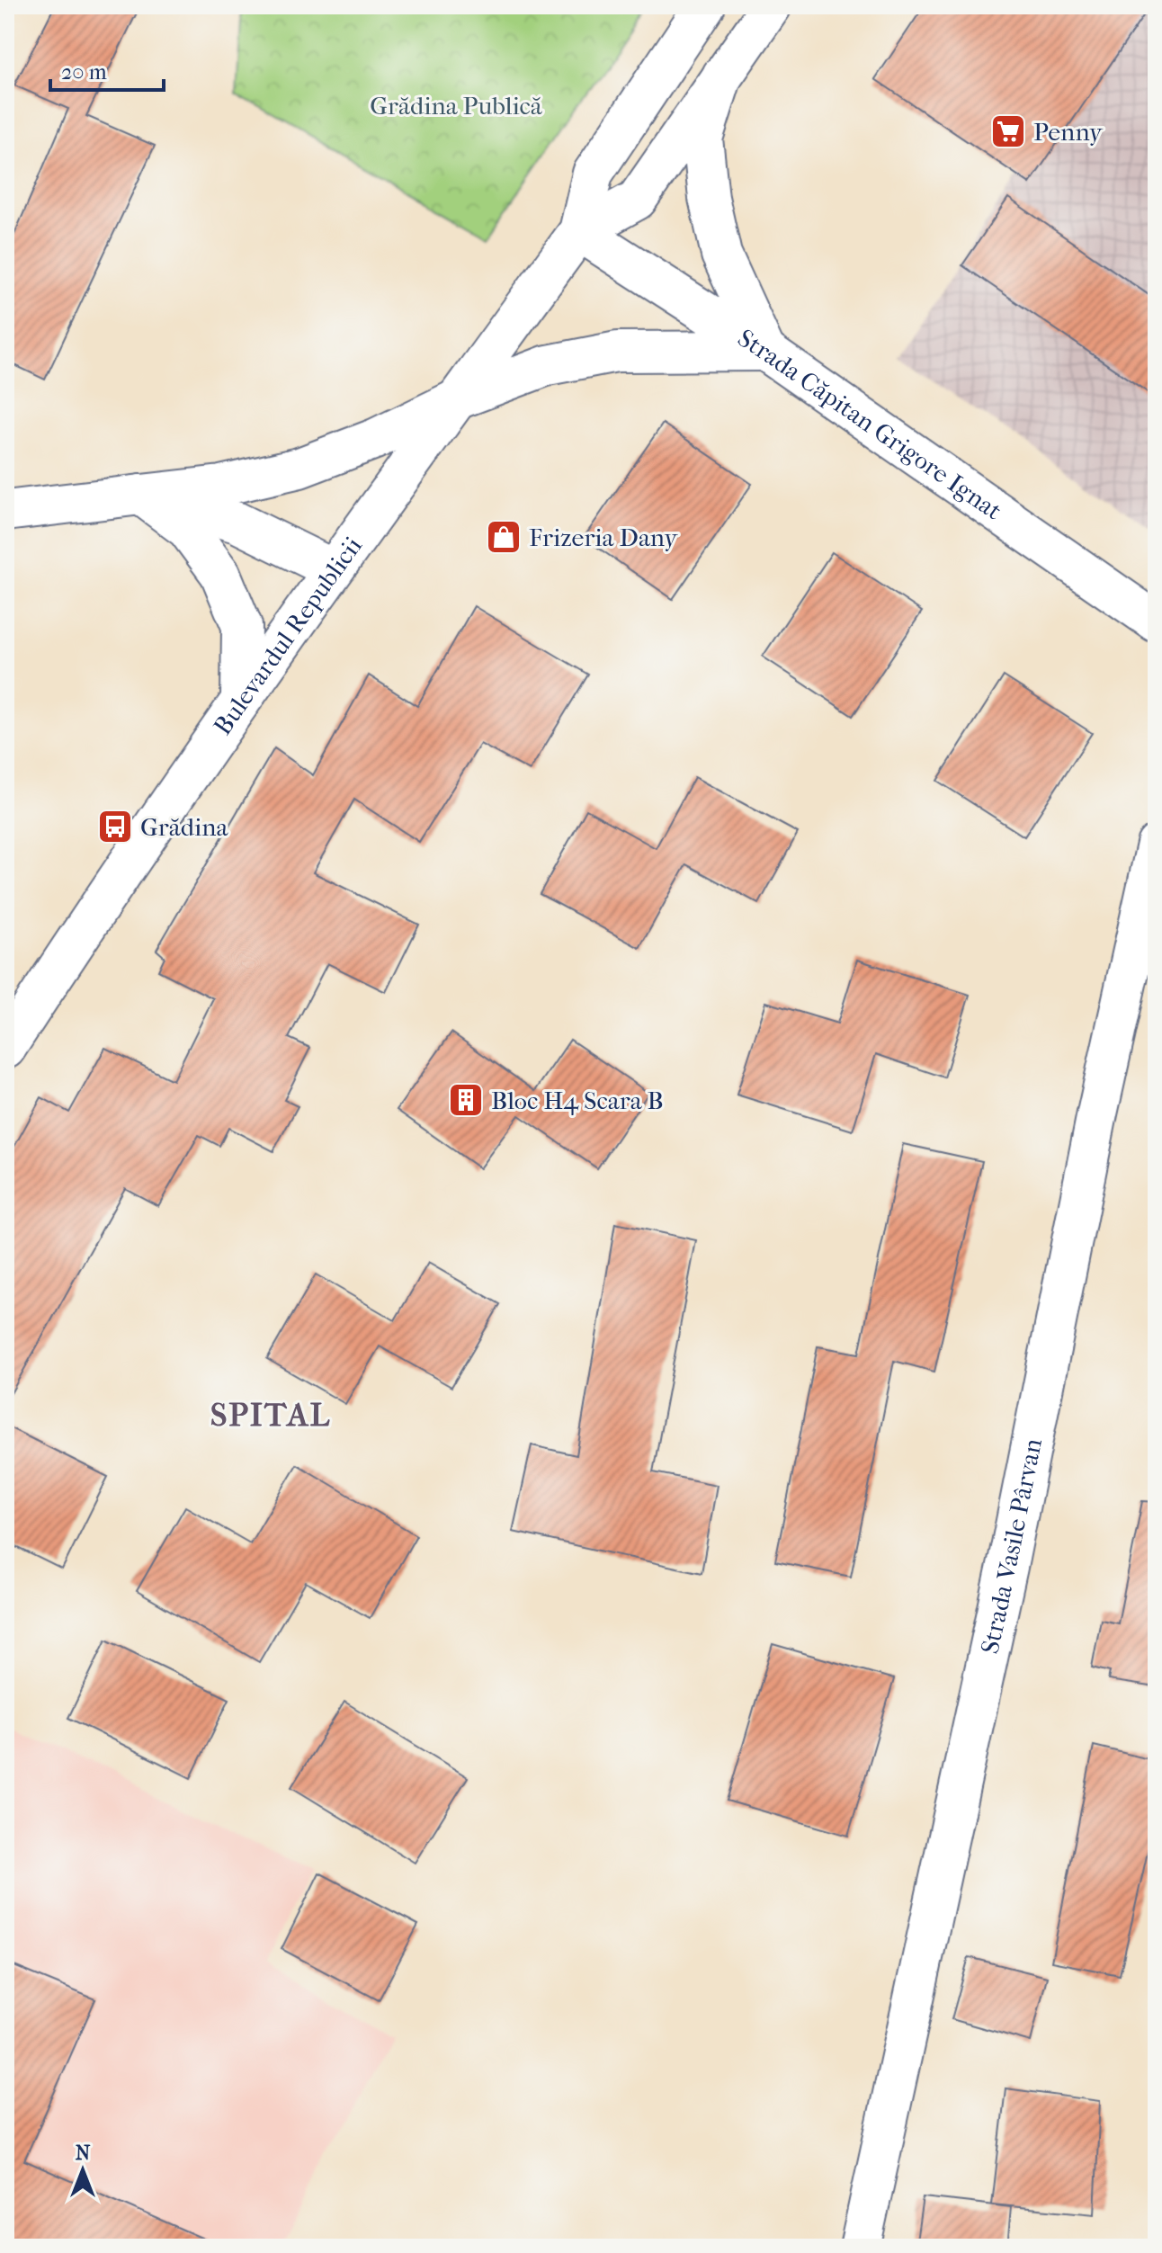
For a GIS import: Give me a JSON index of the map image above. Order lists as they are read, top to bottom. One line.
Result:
{"streets":{"main road":["Strada Căpitan Grigore Ignat","Bulevardul Republicii","Strada Vasile Pârvan"]},"crossings":[["Strada Căpitan Grigore Ignat","Bulevardul Republicii"]],"districts":["SPITAL"],"parks":["Grădina Publică"],"places":{"supermarket":["Penny"],"shop":["Frizeria Dany"],"bus stop":["Grădina"],"building":["Bloc H4 Scara B"]},"scale_bar":"20 m","north":"top"}
